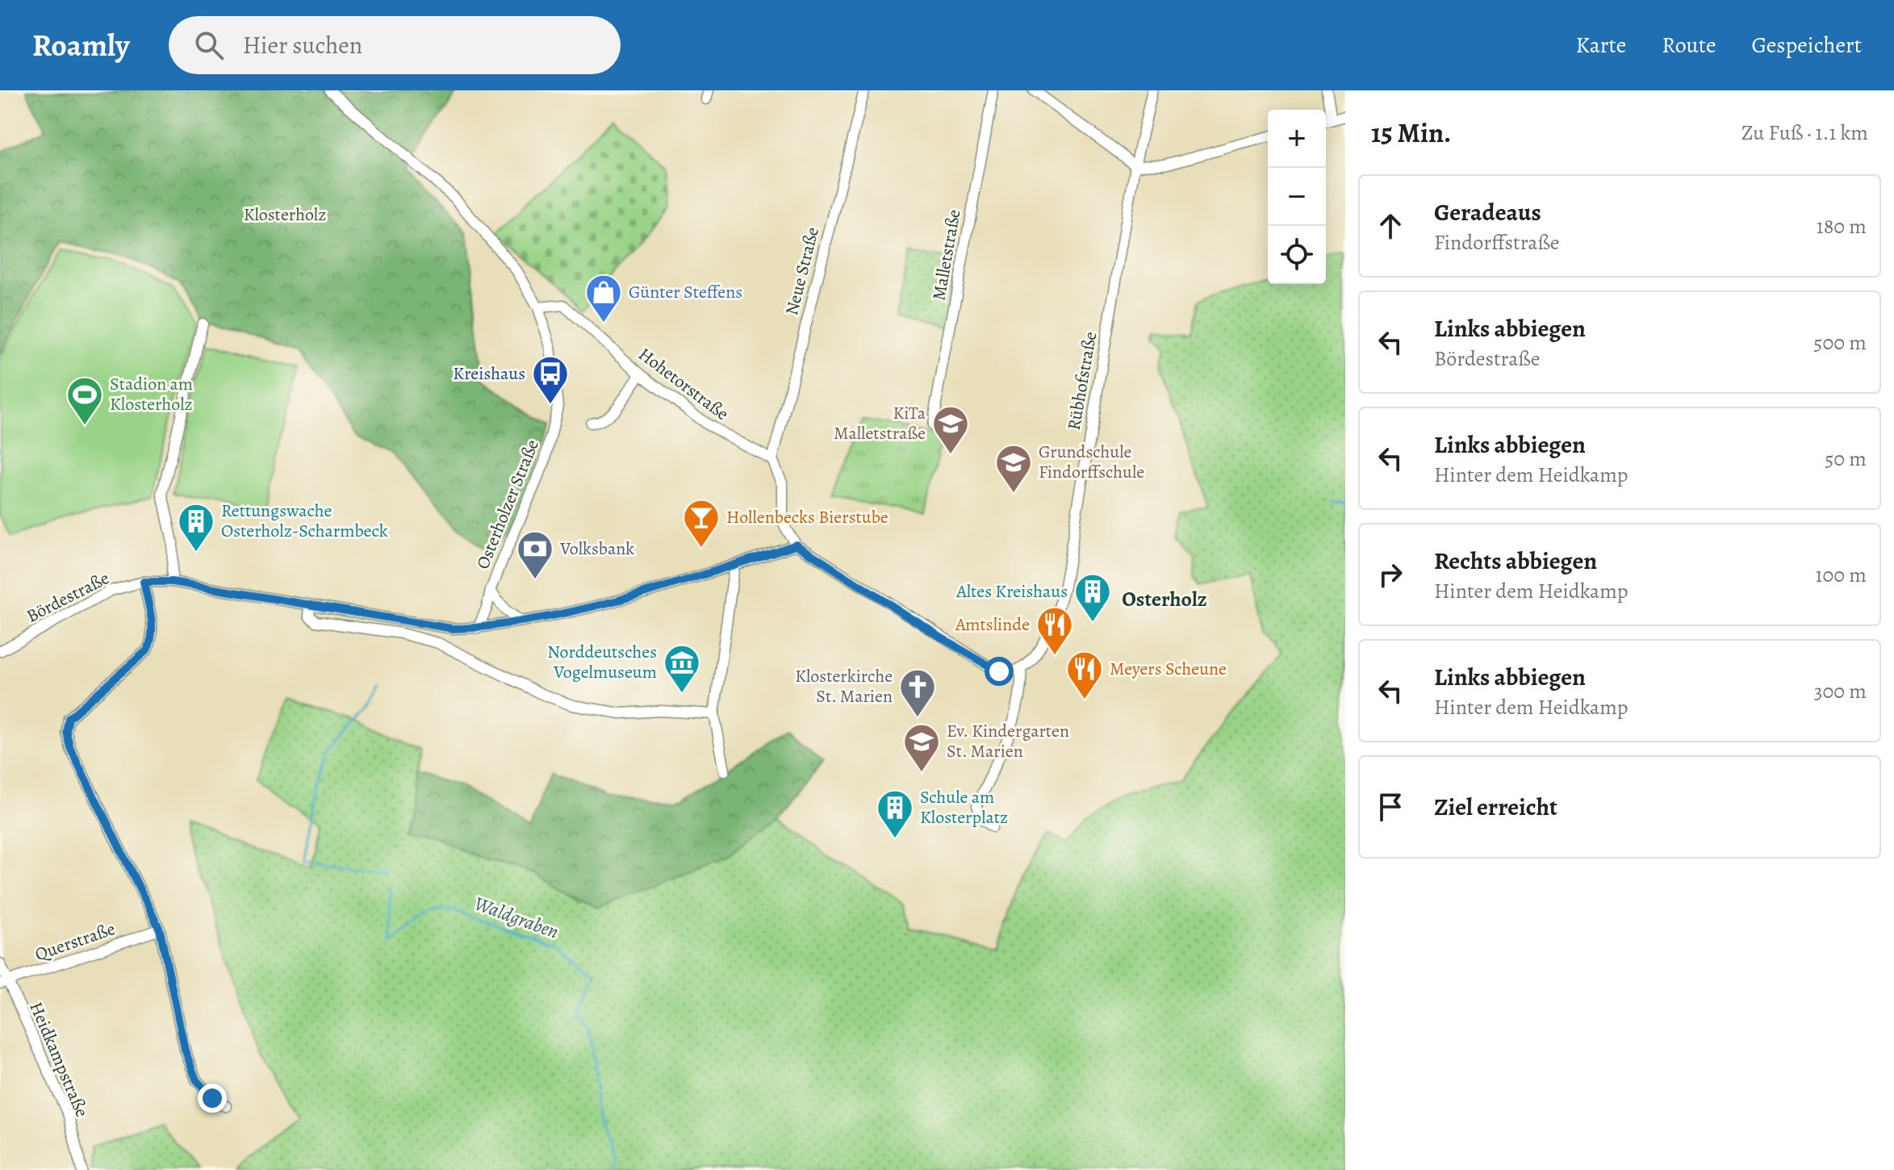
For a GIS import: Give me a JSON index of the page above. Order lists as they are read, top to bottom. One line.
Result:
{"streets":{"street":["Malletstraße","Neue Straße","Rübhofstraße","Hohetorstraße","Osterholzer Straße","Bördestraße","Querstraße","Heidkampstraße"]},"crossings":[["Neue Straße","Hohetorstraße"],["Hohetorstraße","Osterholzer Straße"],["Osterholzer Straße","Bördestraße"],["Querstraße","Heidkampstraße"]],"districts":["Osterholz"],"water":["Waldgraben"],"parks":["Klosterholz"],"places":{"shop":["Günter Steffens"],"bus stop":["Kreishaus"],"sports":["Stadion am Klosterholz"],"school or university":["KiTa Malletstraße","Grundschule Findorffschule","Ev. Kindergarten St. Marien"],"bar":["Hollenbecks Bierstube"],"building":["Rettungswache Osterholz-Scharmbeck","Altes Kreishaus","Schule am Klosterplatz"],"bank":["Volksbank"],"restaurant":["Amtslinde","Meyers Scheune"],"museum":["Norddeutsches Vogelmuseum"],"church":["Klosterkirche St. Marien"]},"page":{"header":"Roamly","search":"Hier suchen","nav":["Karte","Route","Gespeichert"],"heading":["15 Min.","Zu Fuß · 1.1 km"],"map_buttons":["+","−"],"list":[["Geradeaus","Findorffstraße","180 m"],["Links abbiegen","Bördestraße","500 m"],["Links abbiegen","Hinter dem Heidkamp","50 m"],["Rechts abbiegen","Hinter dem Heidkamp","100 m"],["Links abbiegen","Hinter dem Heidkamp","300 m"],"Ziel erreicht"]}}
